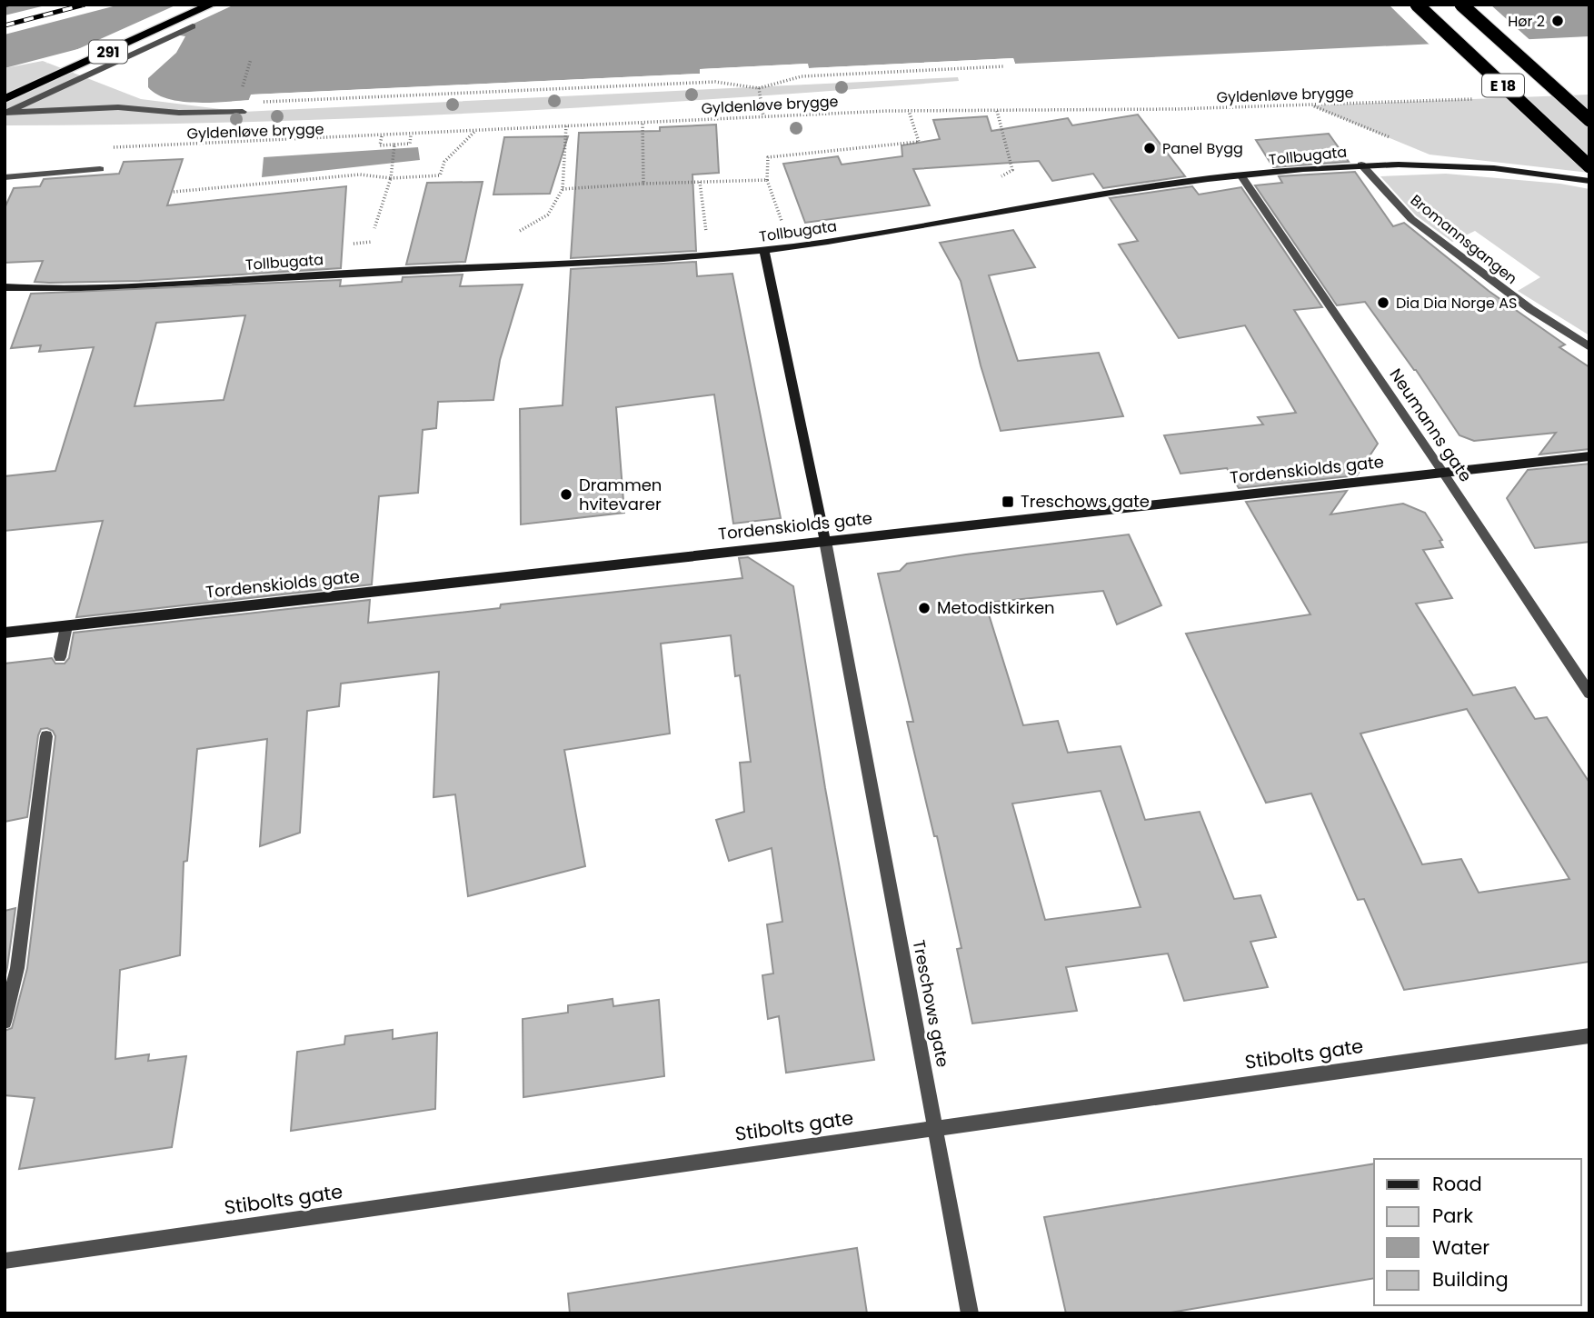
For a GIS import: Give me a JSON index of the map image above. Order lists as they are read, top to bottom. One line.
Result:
{"streets":{"highway":["291","E 18"],"main road":["Tollbugata","Tordenskiolds gate","Treschows gate"],"street":["Bromannsgangen","Neumanns gate","Stibolts gate"],"path":["Gyldenløve brygge"]},"crossings":[["Tollbugata","Bromannsgangen"],["Tollbugata","Neumanns gate"],["Tollbugata","Treschows gate"],["Neumanns gate","Tordenskiolds gate"],["Tordenskiolds gate","Treschows gate"],["Treschows gate","Stibolts gate"]],"places":{"other":["Hør 2","Panel Bygg","Dia Dia Norge AS","Drammen hvitevarer","Metodistkirken"],"transit":["Treschows gate"]},"legend":["Road","Park","Water","Building"]}
